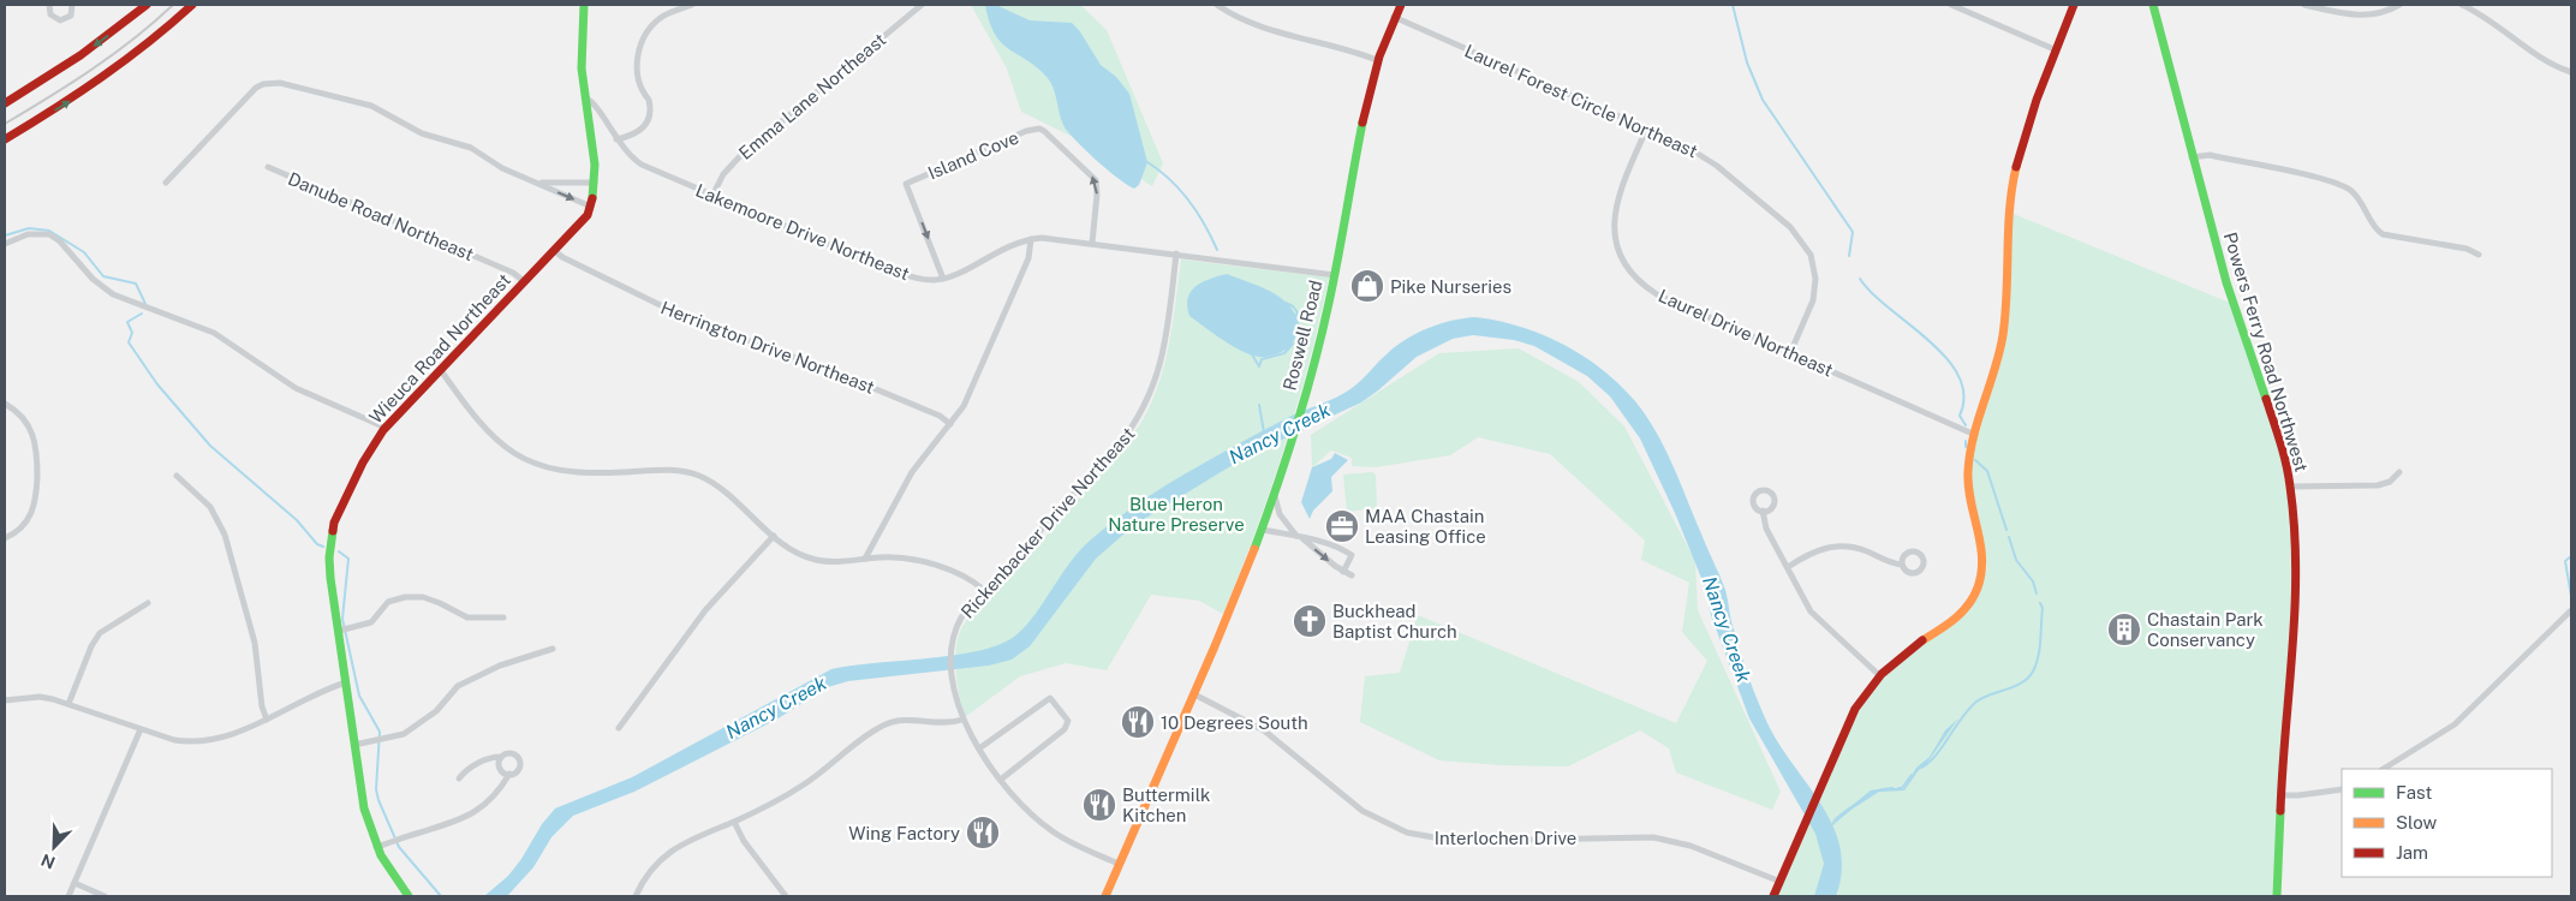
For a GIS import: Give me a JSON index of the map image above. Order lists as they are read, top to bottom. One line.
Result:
{"streets":{"main road":["Roswell Road","Wieuca Road Northeast","Powers Ferry Road Northwest"],"street":["Emma Lane Northeast","Laurel Forest Circle Northeast","Island Cove","Danube Road Northeast","Lakemoore Drive Northeast","Laurel Drive Northeast","Herrington Drive Northeast","Rickenbacker Drive Northeast","Interlochen Drive"]},"crossings":[["Emma Lane Northeast","Lakemoore Drive Northeast"],["Laurel Forest Circle Northeast","Laurel Drive Northeast"],["Laurel Forest Circle Northeast","Roswell Road"],["Island Cove","Lakemoore Drive Northeast"],["Danube Road Northeast","Wieuca Road Northeast"],["Lakemoore Drive Northeast","Roswell Road"],["Lakemoore Drive Northeast","Wieuca Road Northeast"],["Lakemoore Drive Northeast","Rickenbacker Drive Northeast"],["Roswell Road","Rickenbacker Drive Northeast"],["Roswell Road","Interlochen Drive"],["Herrington Drive Northeast","Wieuca Road Northeast"]],"water":["Nancy Creek"],"parks":["Blue Heron Nature Preserve"],"places":{"shop":["Pike Nurseries"],"office":["MAA Chastain Leasing Office"],"church":["Buckhead Baptist Church"],"building":["Chastain Park Conservancy"],"restaurant":["10 Degrees South","Buttermilk Kitchen","Wing Factory"]},"legend":["Fast","Slow","Jam"],"north":"bottom left"}
